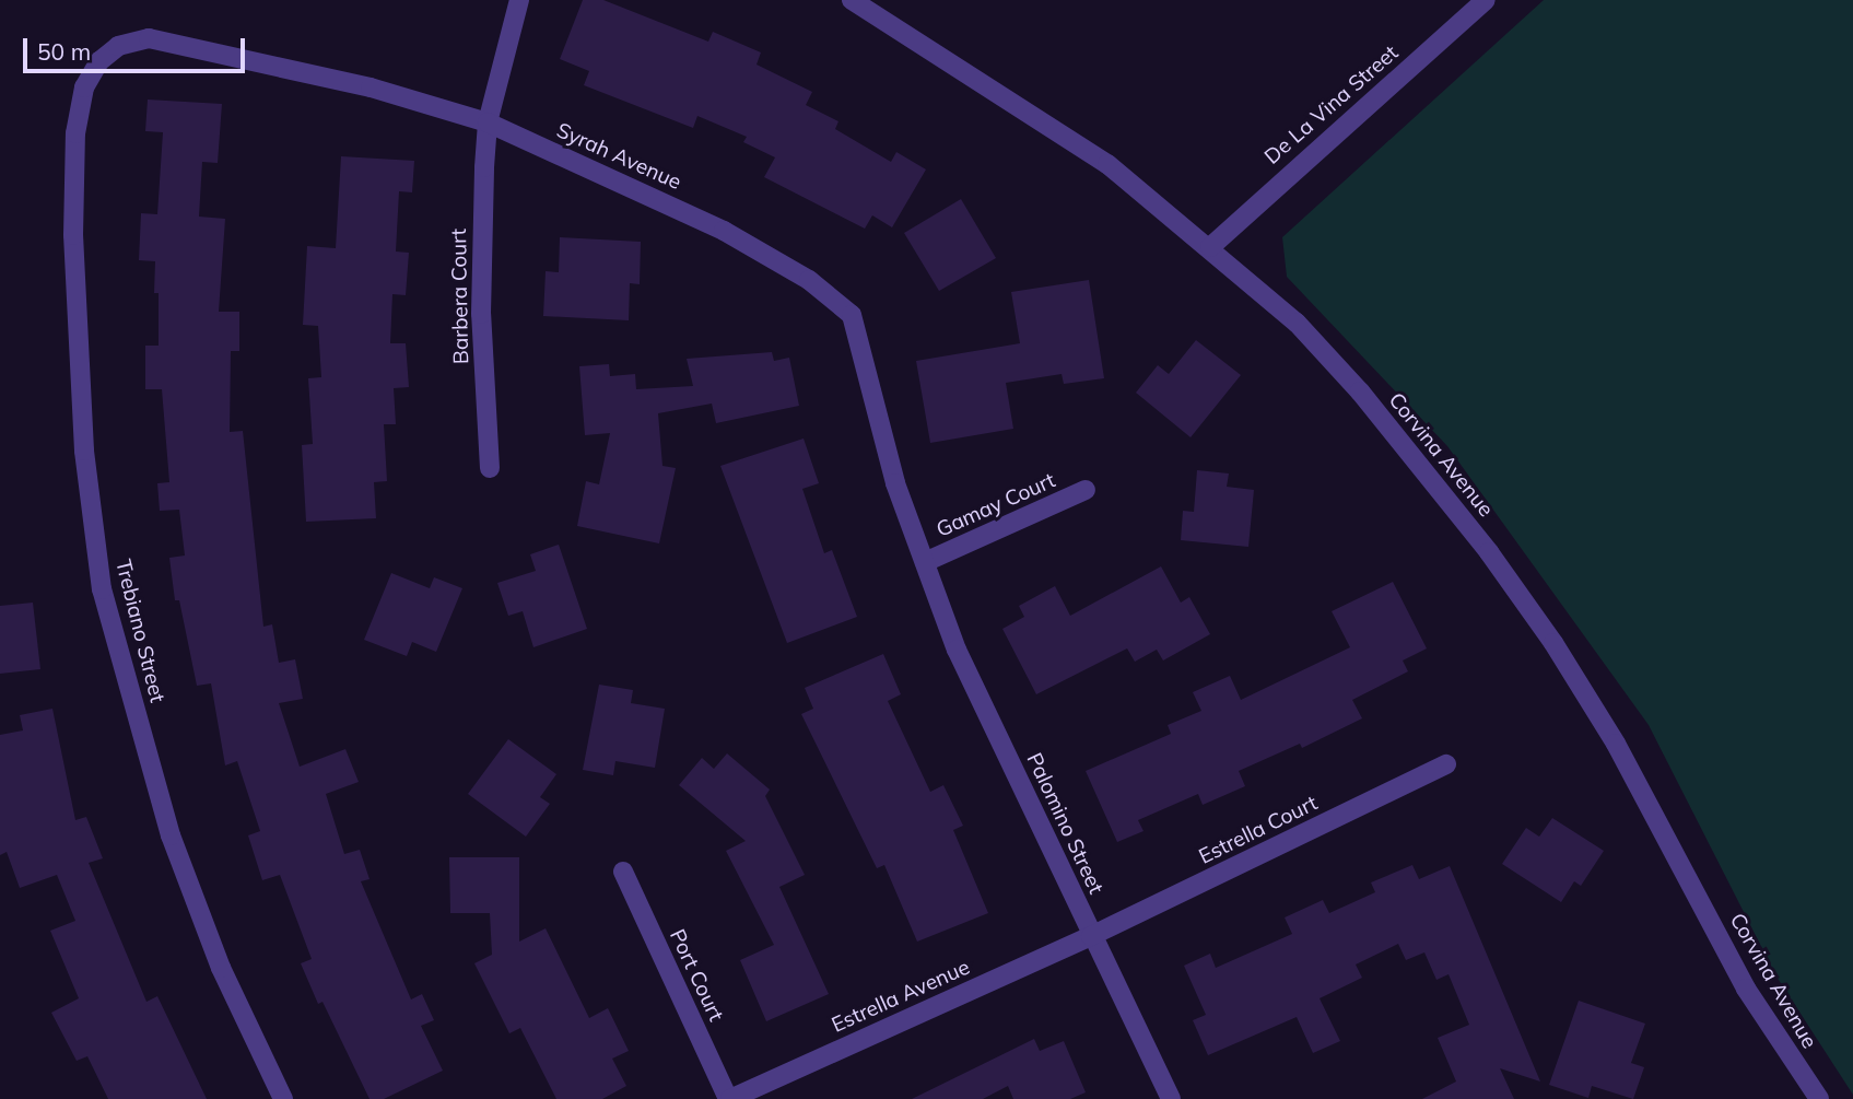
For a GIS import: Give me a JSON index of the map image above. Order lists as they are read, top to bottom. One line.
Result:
{"streets":{"street":["De La Vina Street","Syrah Avenue","Barbera Court","Corvina Avenue","Gamay Court","Trebiano Street","Palomino Street","Estrella Court","Port Court","Estrella Avenue"]},"crossings":[["De La Vina Street","Corvina Avenue"],["Syrah Avenue","Barbera Court"],["Syrah Avenue","Gamay Court"],["Syrah Avenue","Trebiano Street"],["Syrah Avenue","Palomino Street"],["Gamay Court","Palomino Street"],["Palomino Street","Estrella Court"],["Palomino Street","Estrella Avenue"],["Estrella Court","Estrella Avenue"],["Port Court","Estrella Avenue"]],"scale_bar":"50 m"}
